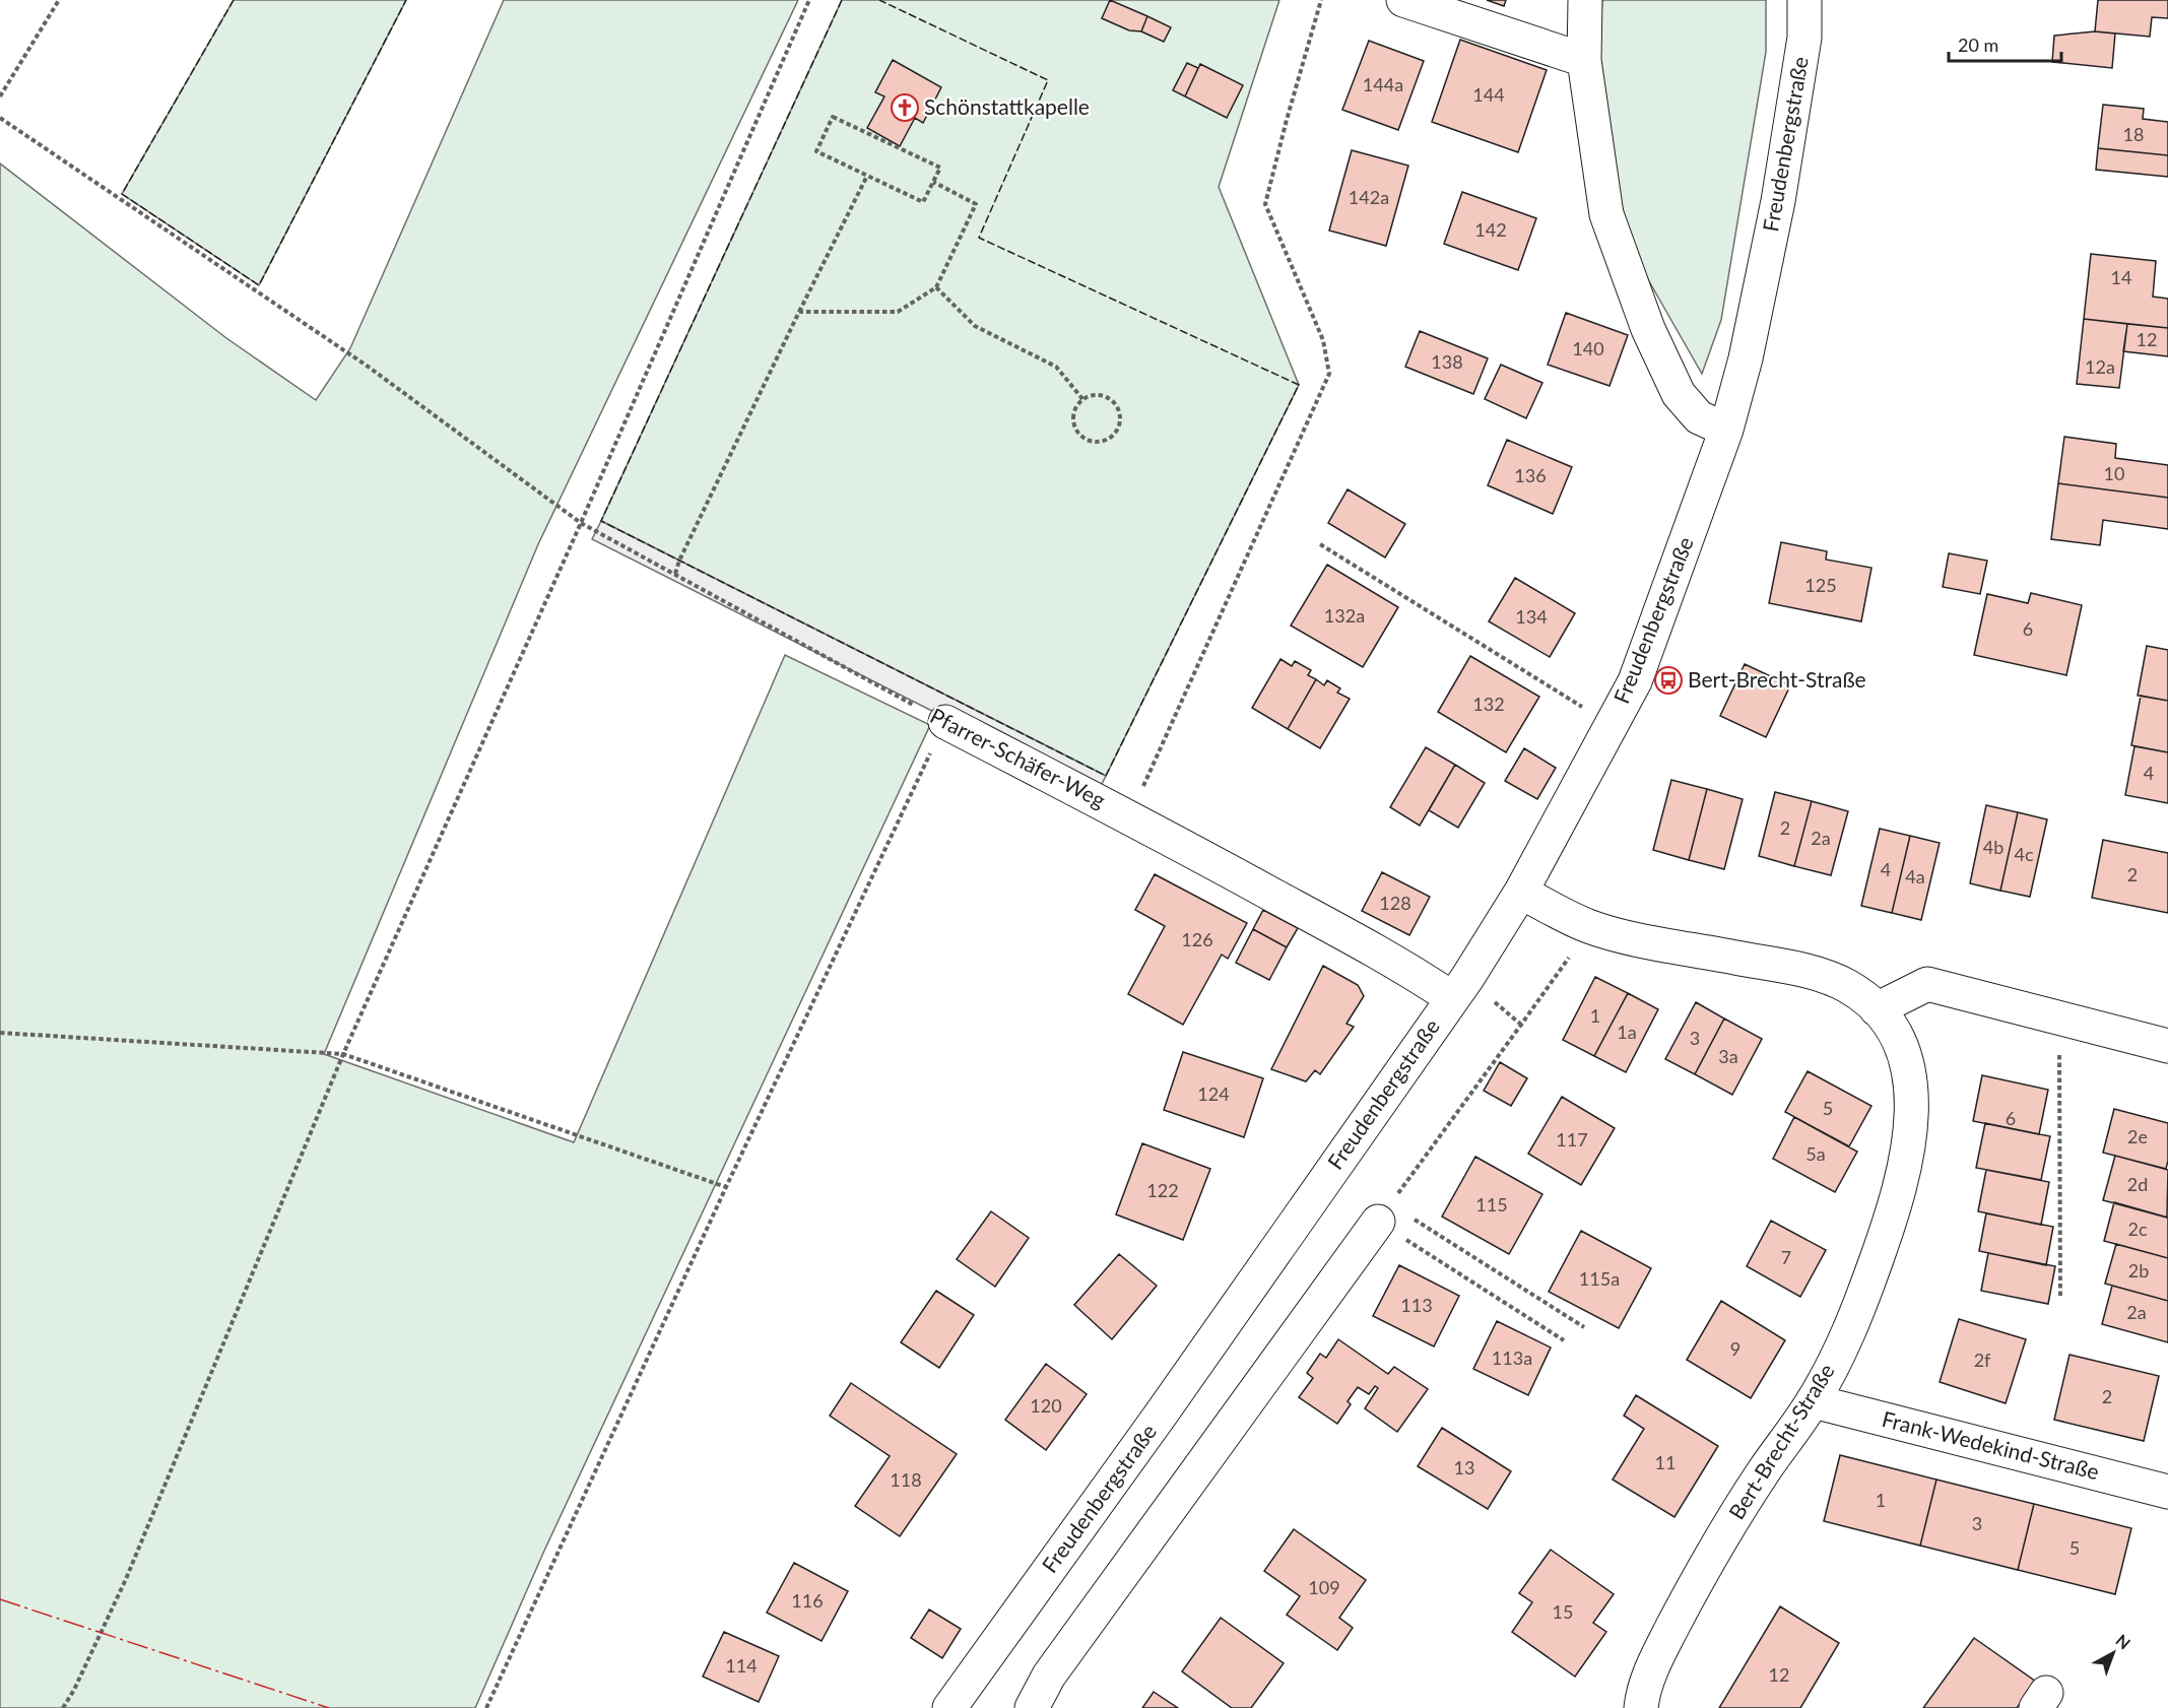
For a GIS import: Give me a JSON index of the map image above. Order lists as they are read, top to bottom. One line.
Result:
{"streets":{"street":["Freudenbergstraße","Pfarrer-Schäfer-Weg","Bert-Brecht-Straße","Frank-Wedekind-Straße"]},"crossings":[["Freudenbergstraße","Pfarrer-Schäfer-Weg"],["Freudenbergstraße","Bert-Brecht-Straße"],["Bert-Brecht-Straße","Frank-Wedekind-Straße"]],"places":{"church":["Schönstattkapelle"],"bus stop":["Bert-Brecht-Straße"]},"house_numbers":["144a","144","18","142a","142","14","12","140","138","12a","10","136","125","132a","134","6","132","4","2","2a","4b","4c","4","2","4a","128","126","1","1a","3","3a","124","5","6","2e","117","5a","2d","122","115","2c","7","2b","115a","113","2a","9","113a","2f","2","120","11","13","118","1","3","5","109","116","15","114","12"],"scale_bar":"20 m","north":"top right"}
